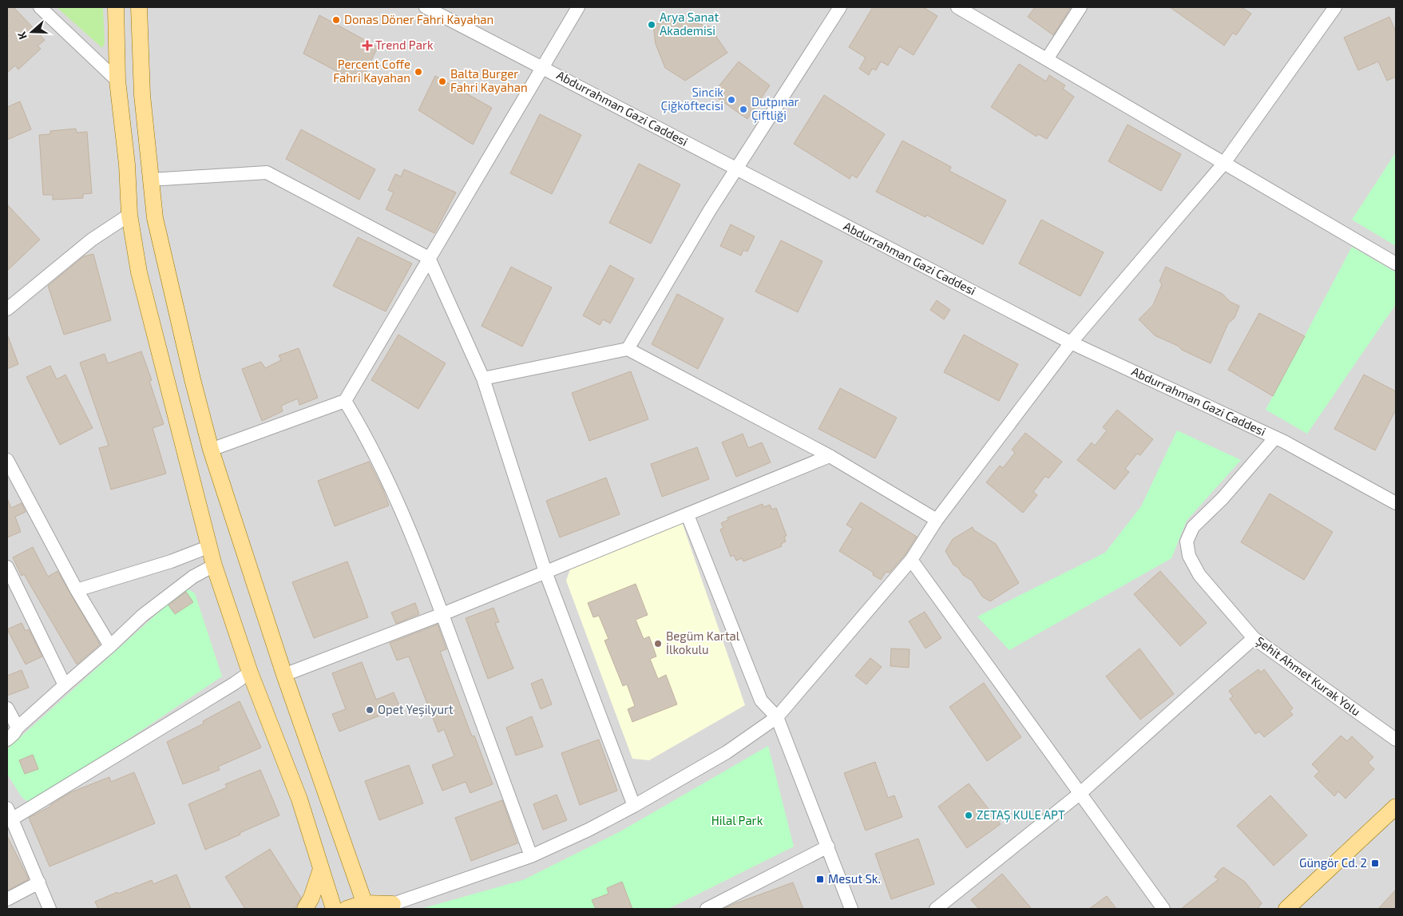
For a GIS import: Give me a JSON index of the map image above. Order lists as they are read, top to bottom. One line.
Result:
{"streets":{"street":["Abdurrahman Gazi Caddesi","Şehit Ahmet Kurak Yolu"]},"crossings":[["Abdurrahman Gazi Caddesi","Şehit Ahmet Kurak Yolu"]],"parks":["Hilal Park"],"places":{"other":["Donas Döner Fahri Kayahan","Arya Sanat Akademisi","Percent Coffe Fahri Kayahan","Balta Burger Fahri Kayahan","Sincik Çiğköftecisi","Dutpınar Çiftliği","Begüm Kartal İlkokulu","Opet Yeşilyurt","ZETAŞ KULE APT"],"health":["Trend Park"],"transit":["Güngör Cd. 2","Mesut Sk."]},"north":"left"}
